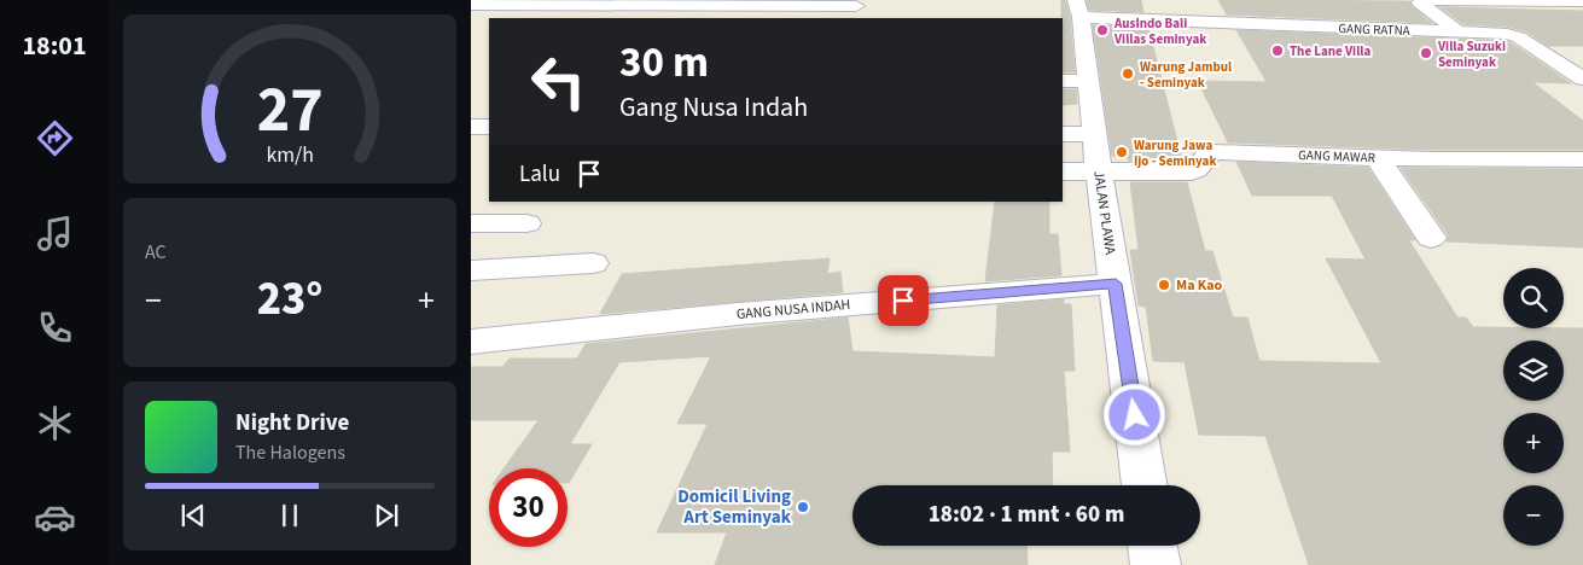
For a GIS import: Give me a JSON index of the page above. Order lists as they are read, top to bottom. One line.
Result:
{"streets":{"street":["GANG RATNA","GANG MAWAR","JALAN PLAWA","GANG NUSA INDAH"]},"crossings":[["GANG RATNA","JALAN PLAWA"],["GANG MAWAR","JALAN PLAWA"],["JALAN PLAWA","GANG NUSA INDAH"]],"places":["AusIndo Bali Villas Seminyak","The Lane Villa","Villa Suzuki Seminyak","Warung Jambul - Seminyak","Warung Jawa Ijo - Seminyak","Ma Kao","Domicil Living Art Seminyak"],"page":{"tabs":"18:01","turn":["30 m","Gang Nusa Indah"],"then":"Lalu","tile":"AC","map_buttons":["+","−"],"heat":["−","23°","+"],"song":["Night Drive","The Halogens"],"limit":"30","trip":"18:02 · 1 mnt · 60 m","gauge":["27","km/h"]}}
